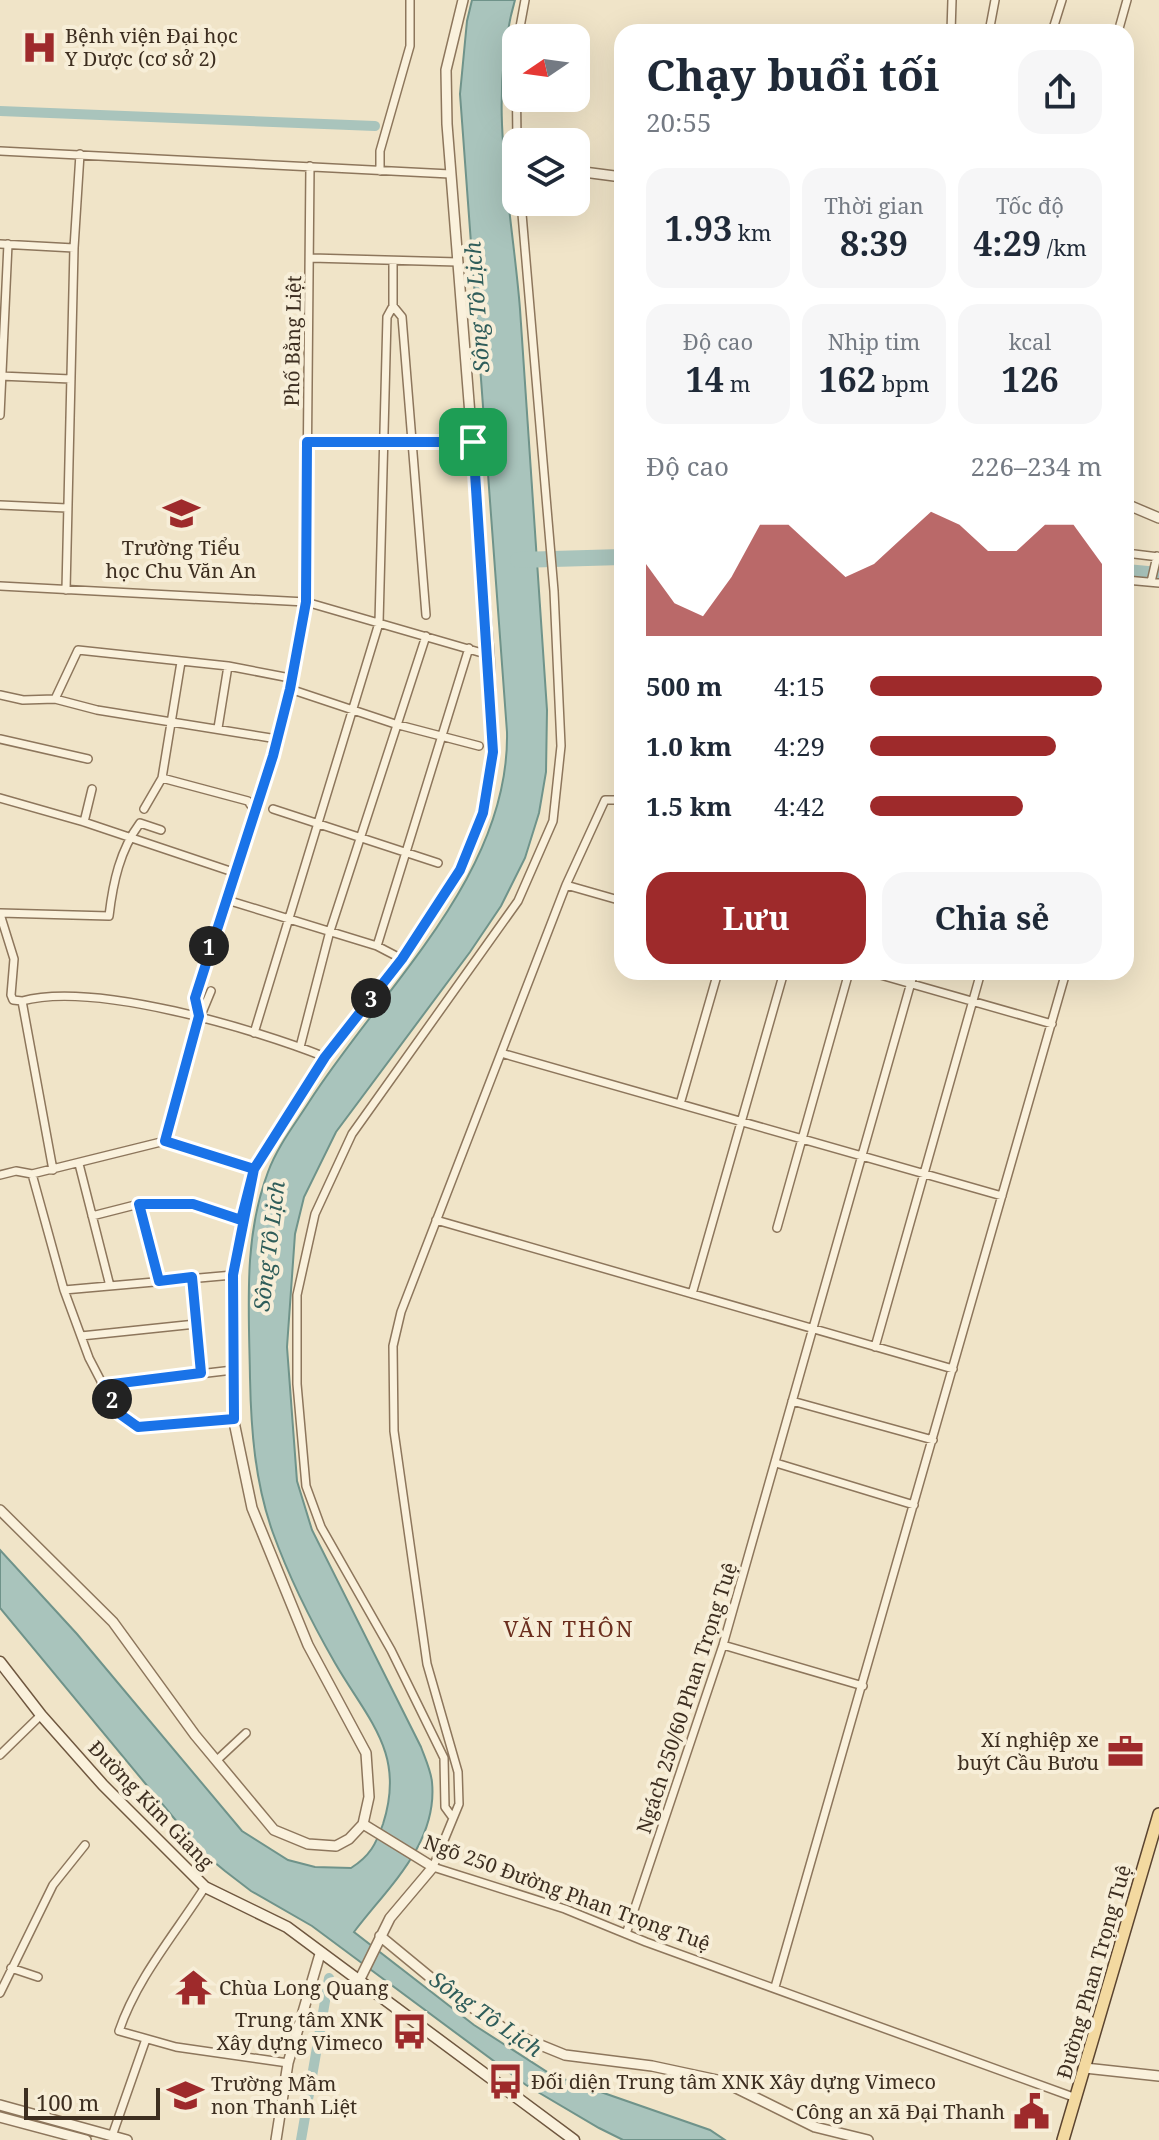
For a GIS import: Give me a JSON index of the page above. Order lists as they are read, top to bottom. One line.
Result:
{"streets":{"main road":["Đường Kim Giang","Đường Phan Trọng Tuệ"],"street":["Phố Bằng Liệt","Ngách 250/60 Phan Trọng Tuệ","Ngõ 250 Đường Phan Trọng Tuệ"]},"crossings":[["Ngách 250/60 Phan Trọng Tuệ","Ngõ 250 Đường Phan Trọng Tuệ"],["Ngõ 250 Đường Phan Trọng Tuệ","Đường Phan Trọng Tuệ"]],"districts":["VĂN THÔN"],"water":["Sông Tô Lịch"],"places":{"hospital":["Bệnh viện Đại học Y Dược (cơ sở 2)"],"school or university":["Trường Tiểu học Chu Văn An","Trường Mầm non Thanh Liệt"],"office":["Xí nghiệp xe buýt Cầu Bươu"],"temple":["Chùa Long Quang"],"bus stop":["Trung tâm XNK Xây dựng Vimeco","Đối diện Trung tâm XNK Xây dựng Vimeco"],"public building":["Công an xã Đại Thanh"]},"scale_bar":"100 m","north":"left","page":{"heading":["Chạy buổi tối","20:55"],"stats":[["1.93 km"],["Thời gian","8:39"],["Tốc độ","4:29 /km"],["Độ cao","14 m"],["Nhịp tim","162 bpm"],["kcal","126"]],"chart":["Độ cao","226–234 m"],"list":[{"name":"500 m","note":"4:15"},{"name":"1.0 km","note":"4:29"},{"name":"1.5 km","note":"4:42"}],"buttons":["Lưu","Chia sẻ"],"pins":["1","3","2"],"scale":"100 m"}}
